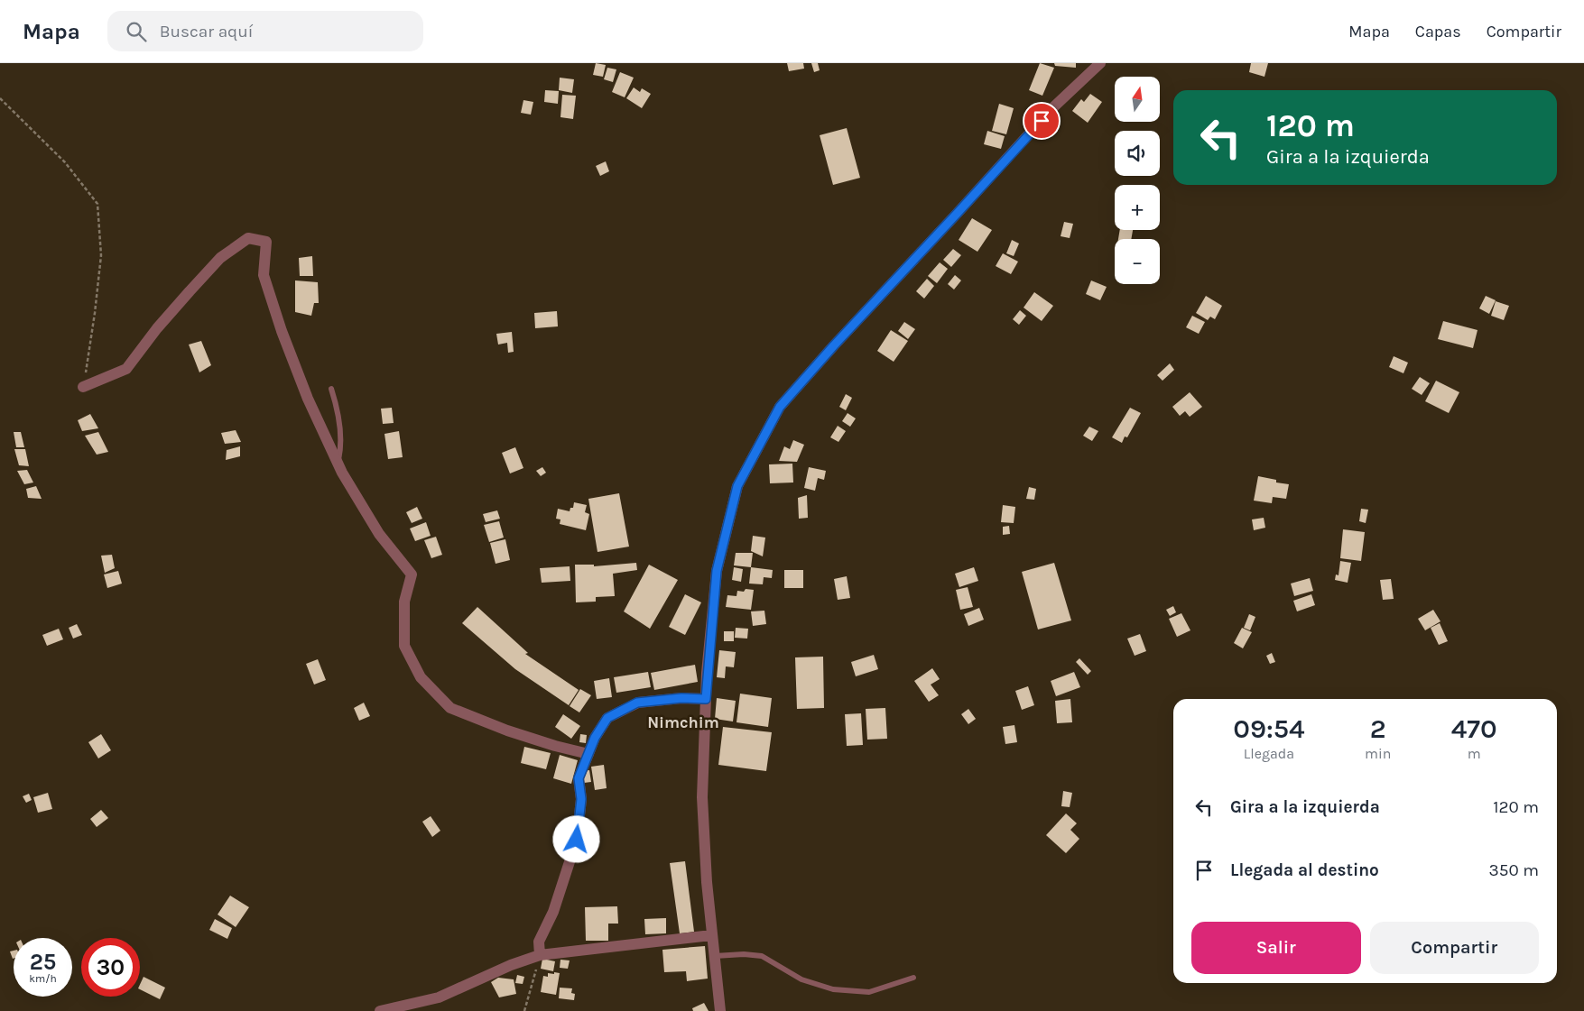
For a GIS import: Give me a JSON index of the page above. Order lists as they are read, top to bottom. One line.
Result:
{"districts":["Nimchim"],"north":"top","page":{"header":"Mapa","search":"Buscar aquí","nav":["Mapa","Capas","Compartir"],"map_buttons":["+","−"],"turn":["120 m","Gira a la izquierda"],"eta":["09:54","Llegada","2","min","470","m"],"list":[{"name":"Gira a la izquierda","value":"120 m"},{"name":"Llegada al destino","value":"350 m"}],"buttons":["Salir","Compartir"],"speed":"25 km/h","limit":"30"}}
